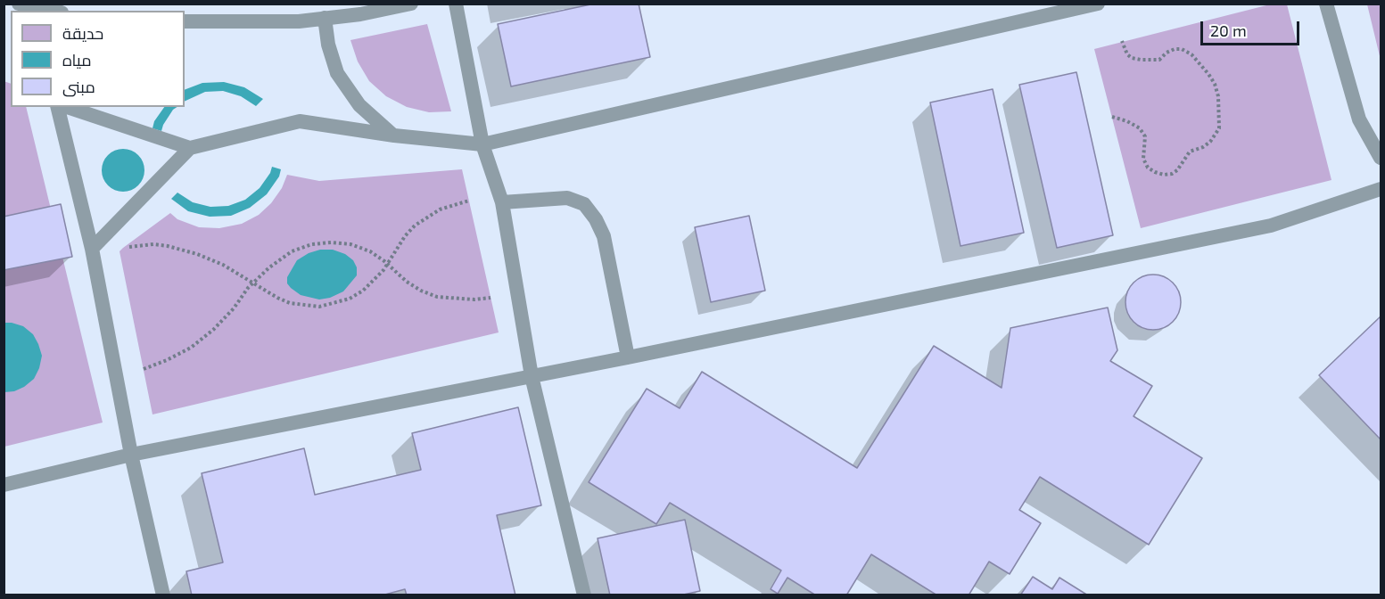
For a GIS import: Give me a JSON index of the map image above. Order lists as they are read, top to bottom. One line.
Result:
{"legend":["حديقة","مياه","مبنى"],"scale_bar":"20 m"}
